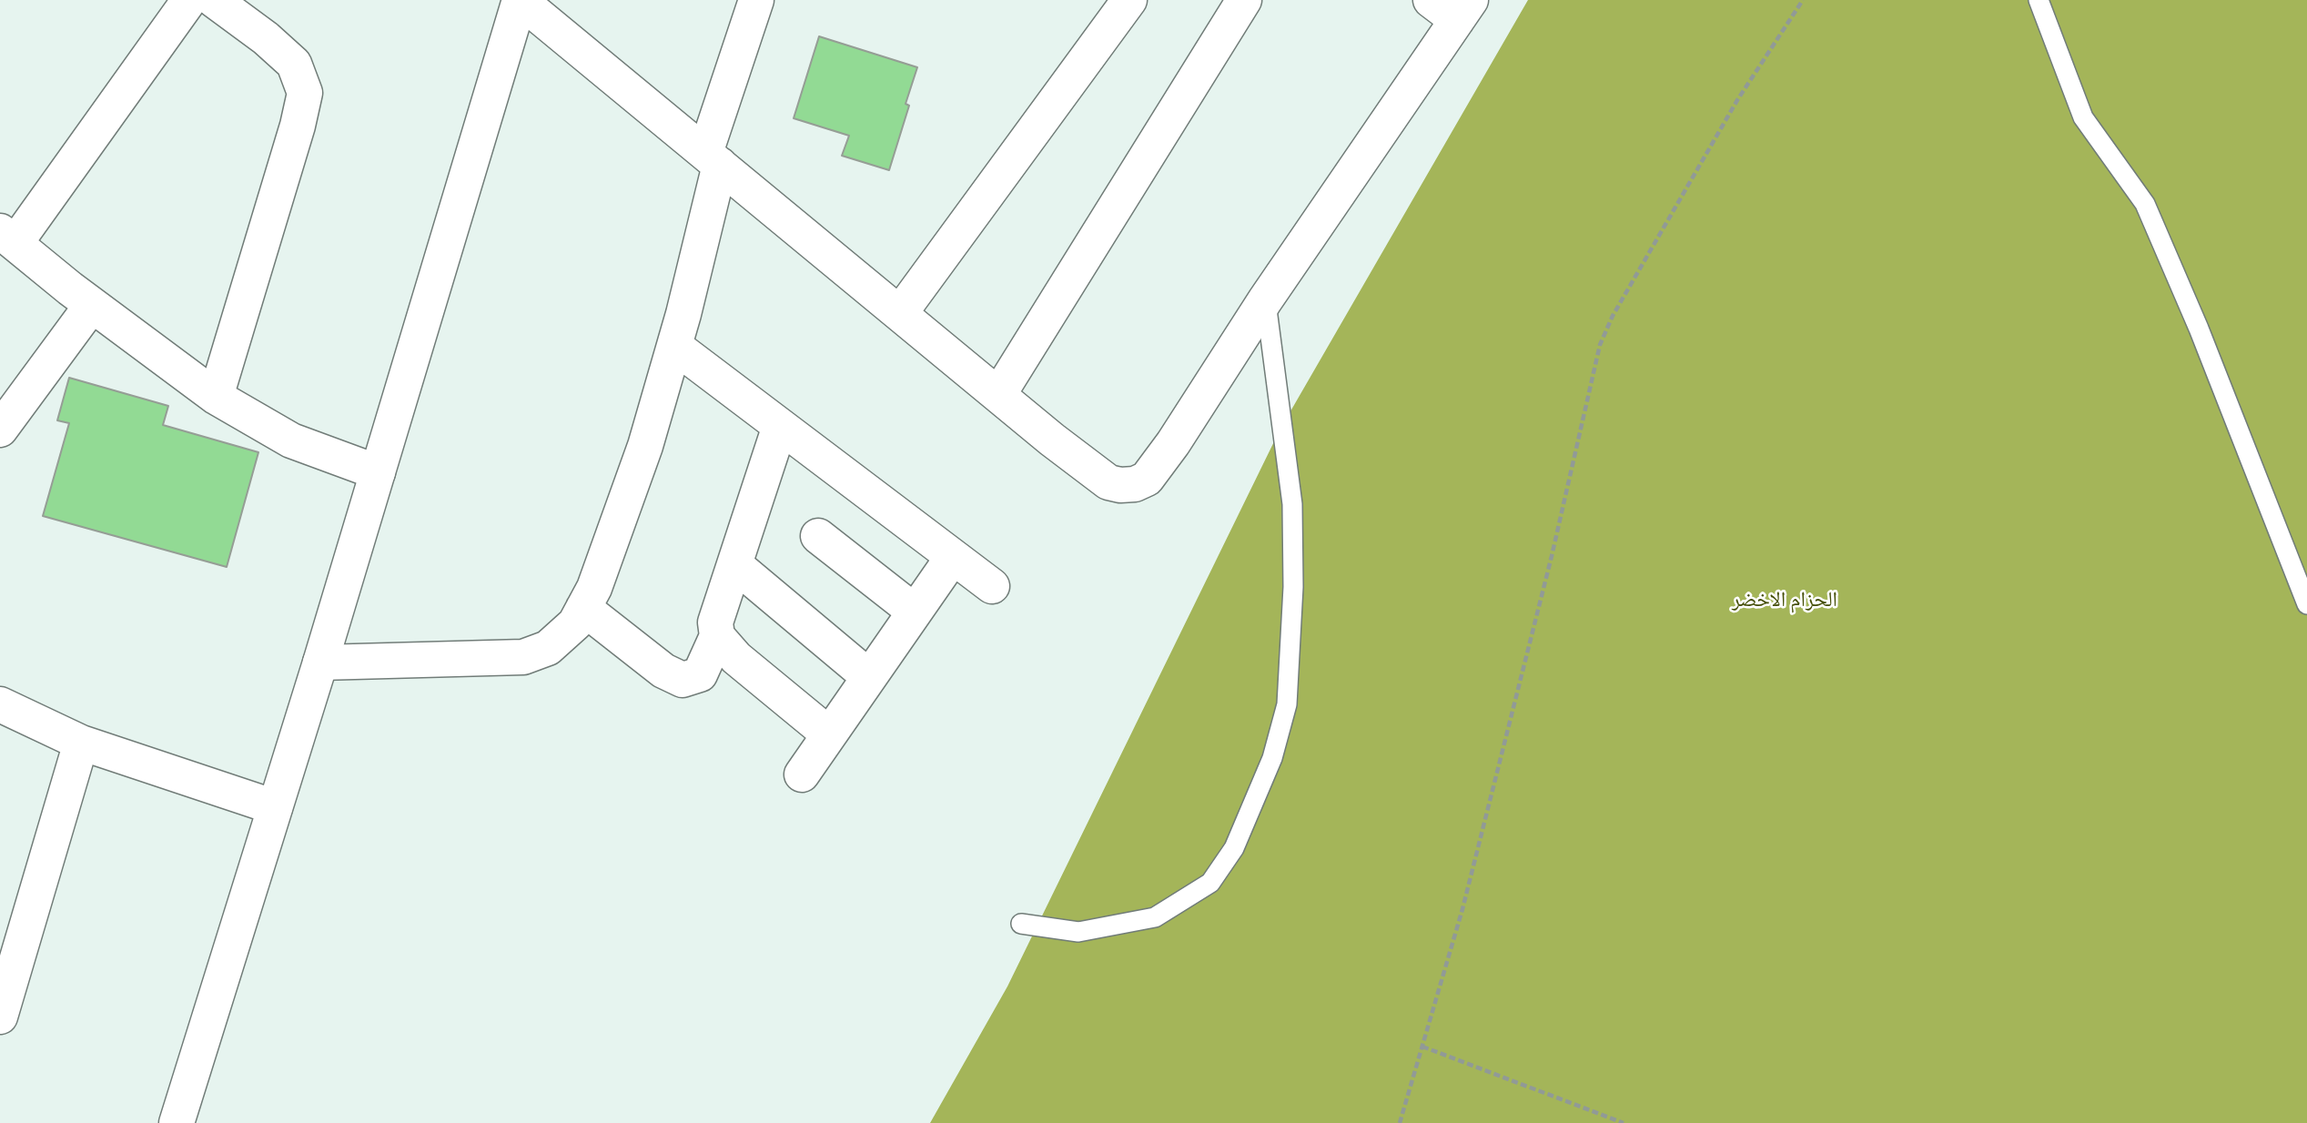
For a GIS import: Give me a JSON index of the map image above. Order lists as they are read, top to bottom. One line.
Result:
{"parks":["الحزام الاخضر"]}
